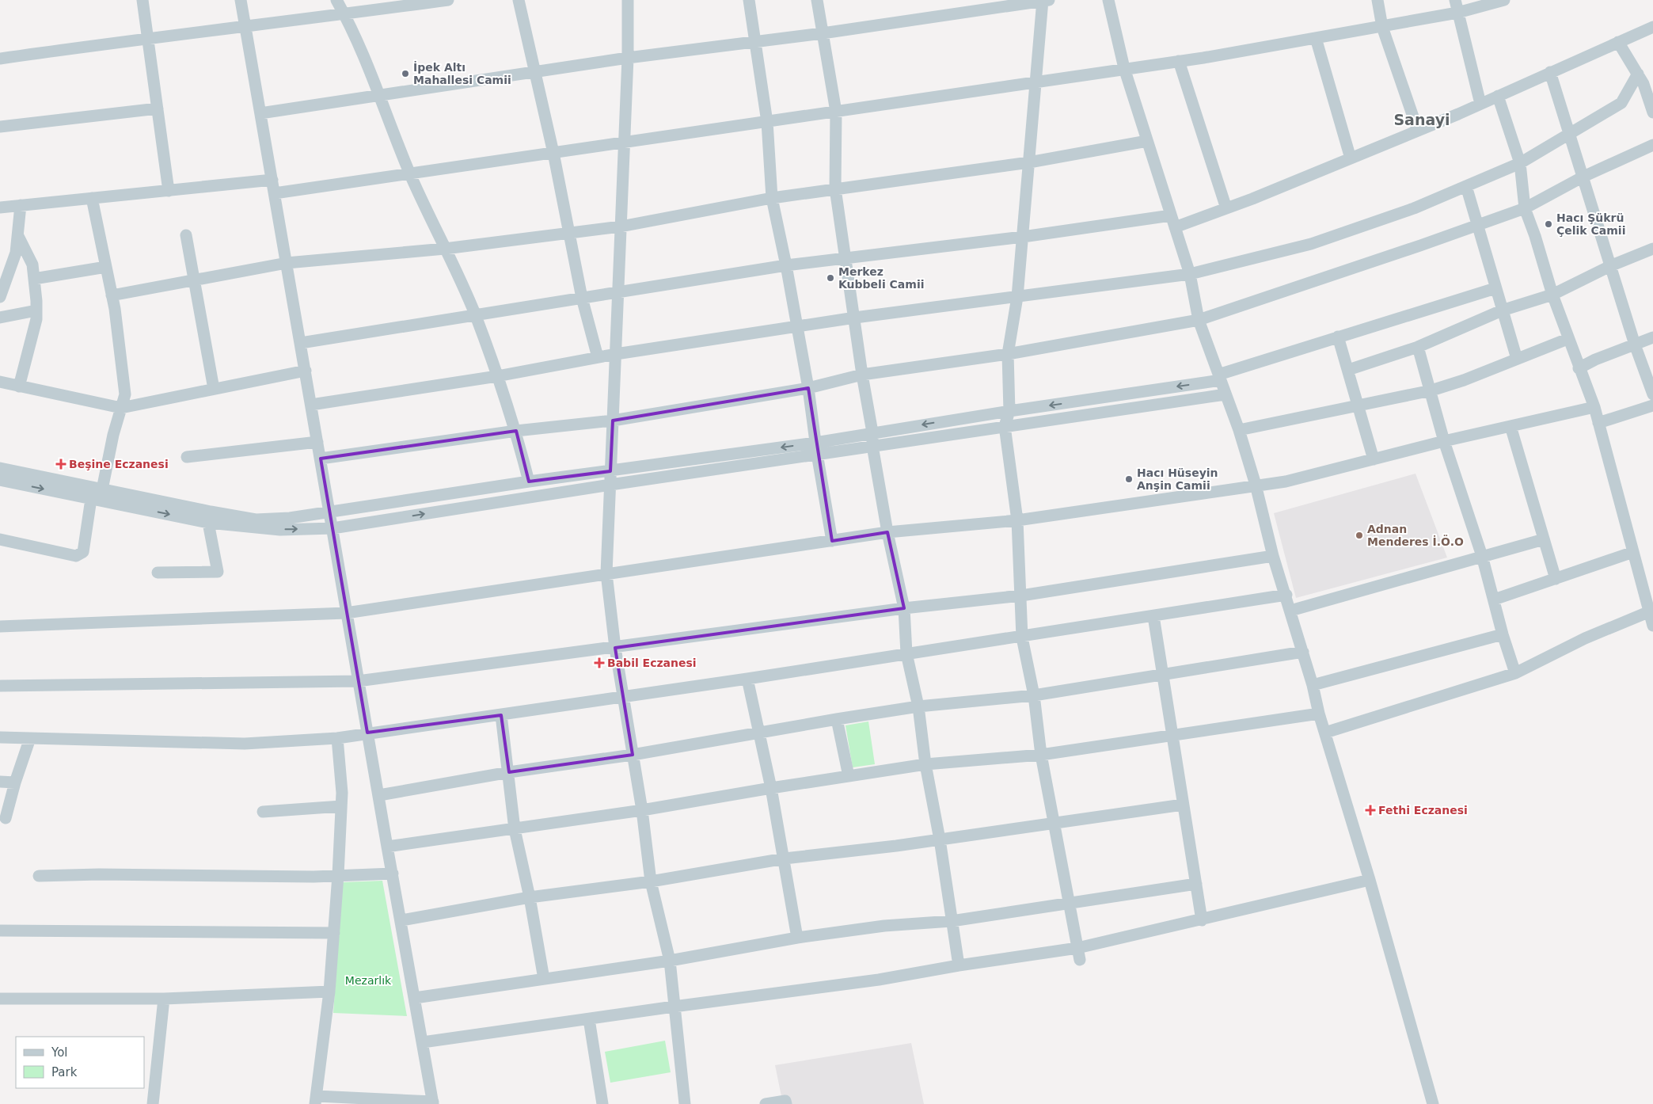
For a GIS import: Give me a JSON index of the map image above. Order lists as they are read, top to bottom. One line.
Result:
{"districts":["Sanayi"],"parks":["Mezarlık"],"places":{"other":["İpek Altı Mahallesi Camii","Hacı Şükrü Çelik Camii","Merkez Kubbeli Camii","Hacı Hüseyin Anşin Camii","Adnan Menderes İ.Ö.O"],"health":["Beşine Eczanesi","Babil Eczanesi","Fethi Eczanesi"]},"legend":["Yol","Park"]}
